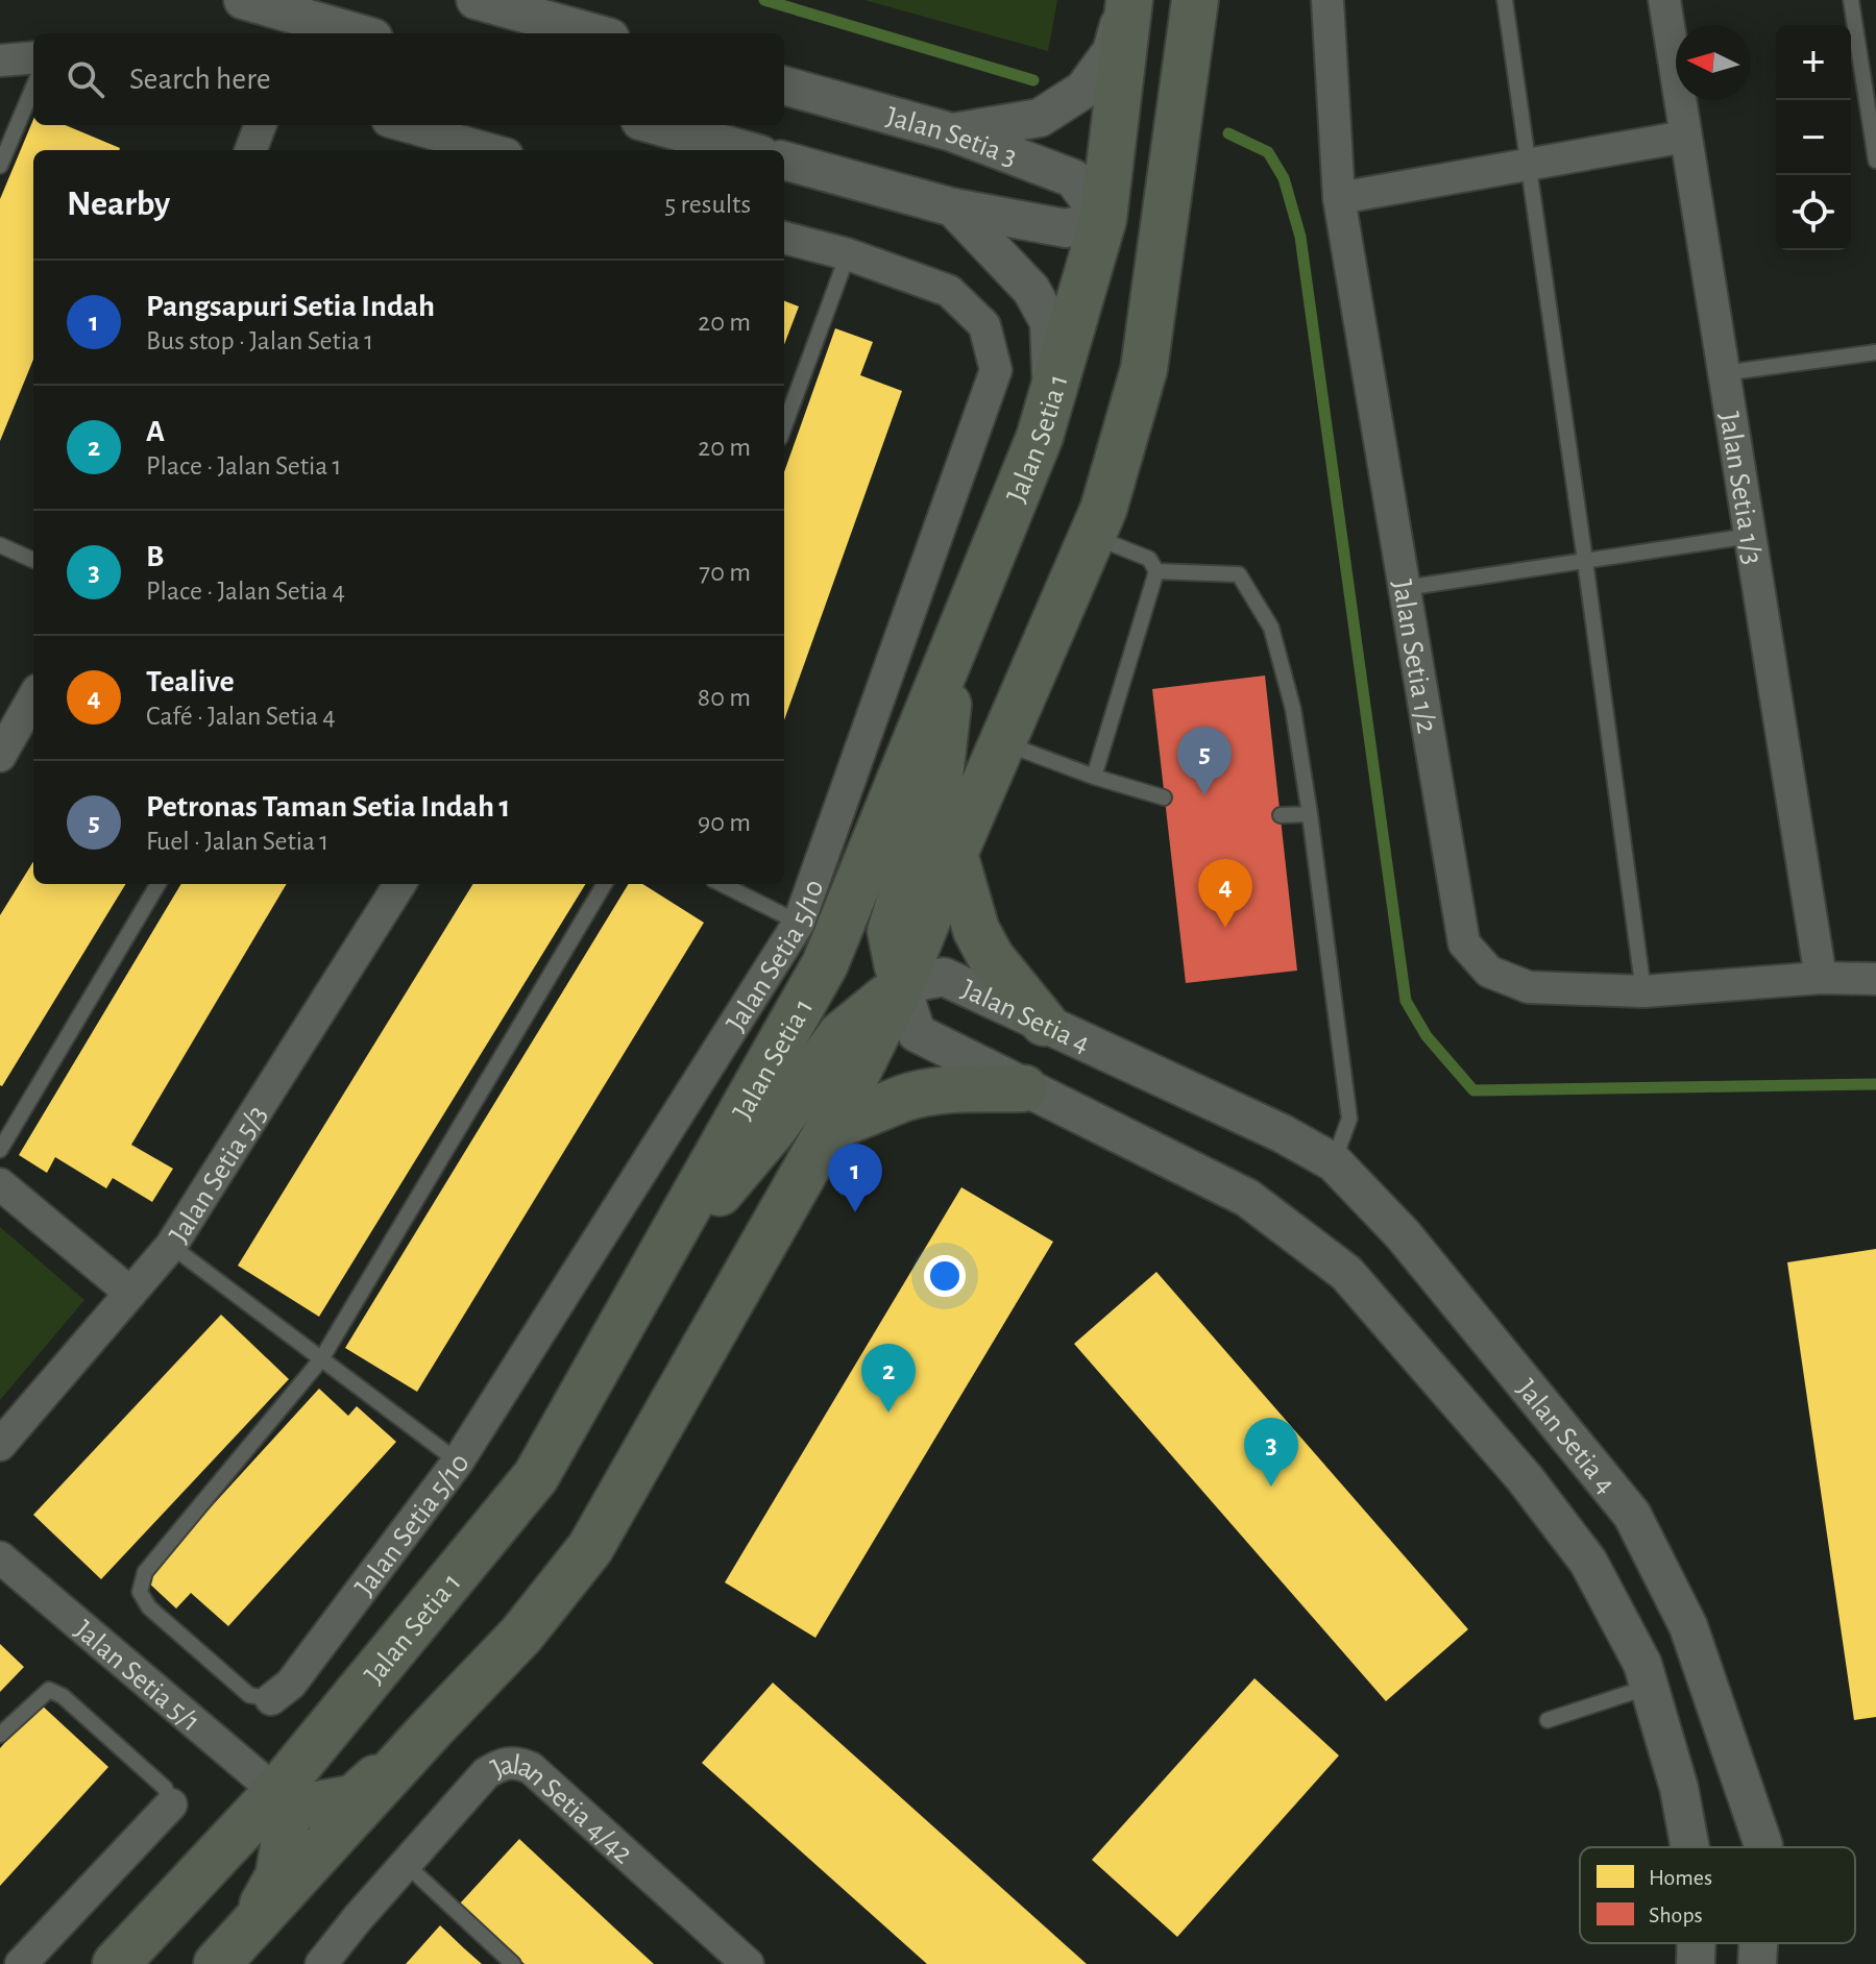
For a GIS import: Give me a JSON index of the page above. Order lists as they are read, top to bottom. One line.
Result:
{"streets":{"main road":["Jalan Setia 3","Jalan Setia 1"],"street":["Jalan Setia 1/3","Jalan Setia 1/2","Jalan Setia 5/10","Jalan Setia 4","Jalan Setia 5/3","Jalan Setia 5/1","Jalan Setia 4/42"]},"crossings":[["Jalan Setia 3","Jalan Setia 1"],["Jalan Setia 1","Jalan Setia 5/1"],["Jalan Setia 1/3","Jalan Setia 1/2"]],"legend":["Homes","Shops"],"north":"left","page":{"map_buttons":["+","−"],"search":"Search here","heading":["Nearby","5 results"],"list":[{"mark":"1","name":"Pangsapuri Setia Indah","note":"Bus stop · Jalan Setia 1","value":"20 m"},{"mark":"2","name":"A","note":"Place · Jalan Setia 1","value":"20 m"},{"mark":"3","name":"B","note":"Place · Jalan Setia 4","value":"70 m"},{"mark":"4","name":"Tealive","note":"Café · Jalan Setia 4","value":"80 m"},{"mark":"5","name":"Petronas Taman Setia Indah 1","note":"Fuel · Jalan Setia 1","value":"90 m"}],"pins":["5","4","1","2","3"]}}
